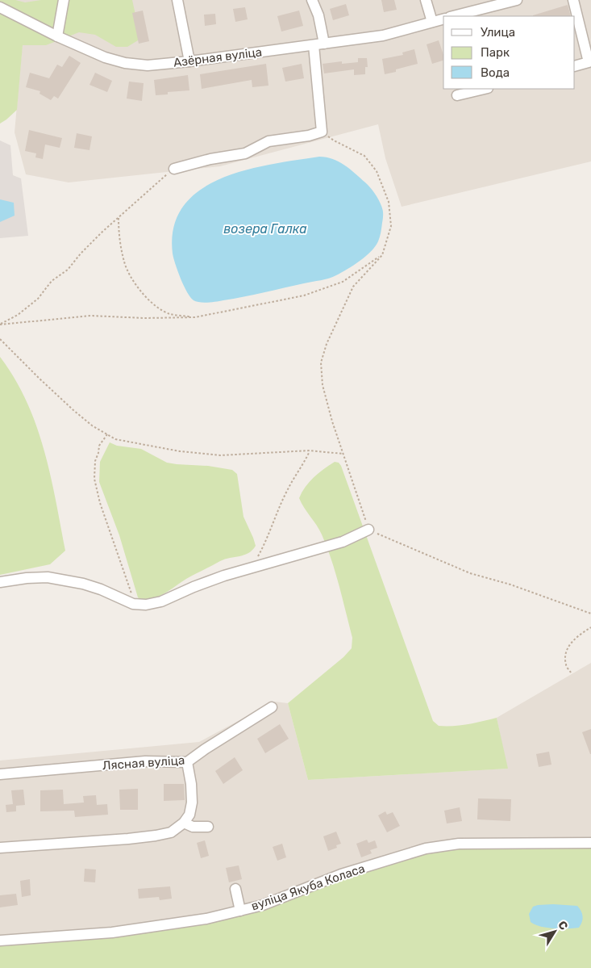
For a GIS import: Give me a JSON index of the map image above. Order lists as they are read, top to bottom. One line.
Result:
{"streets":{"street":["Азёрная вуліца","Лясная вуліца","вуліца Якуба Коласа"]},"water":["возера Галка"],"legend":["Улица","Парк","Вода"],"north":"top right"}
